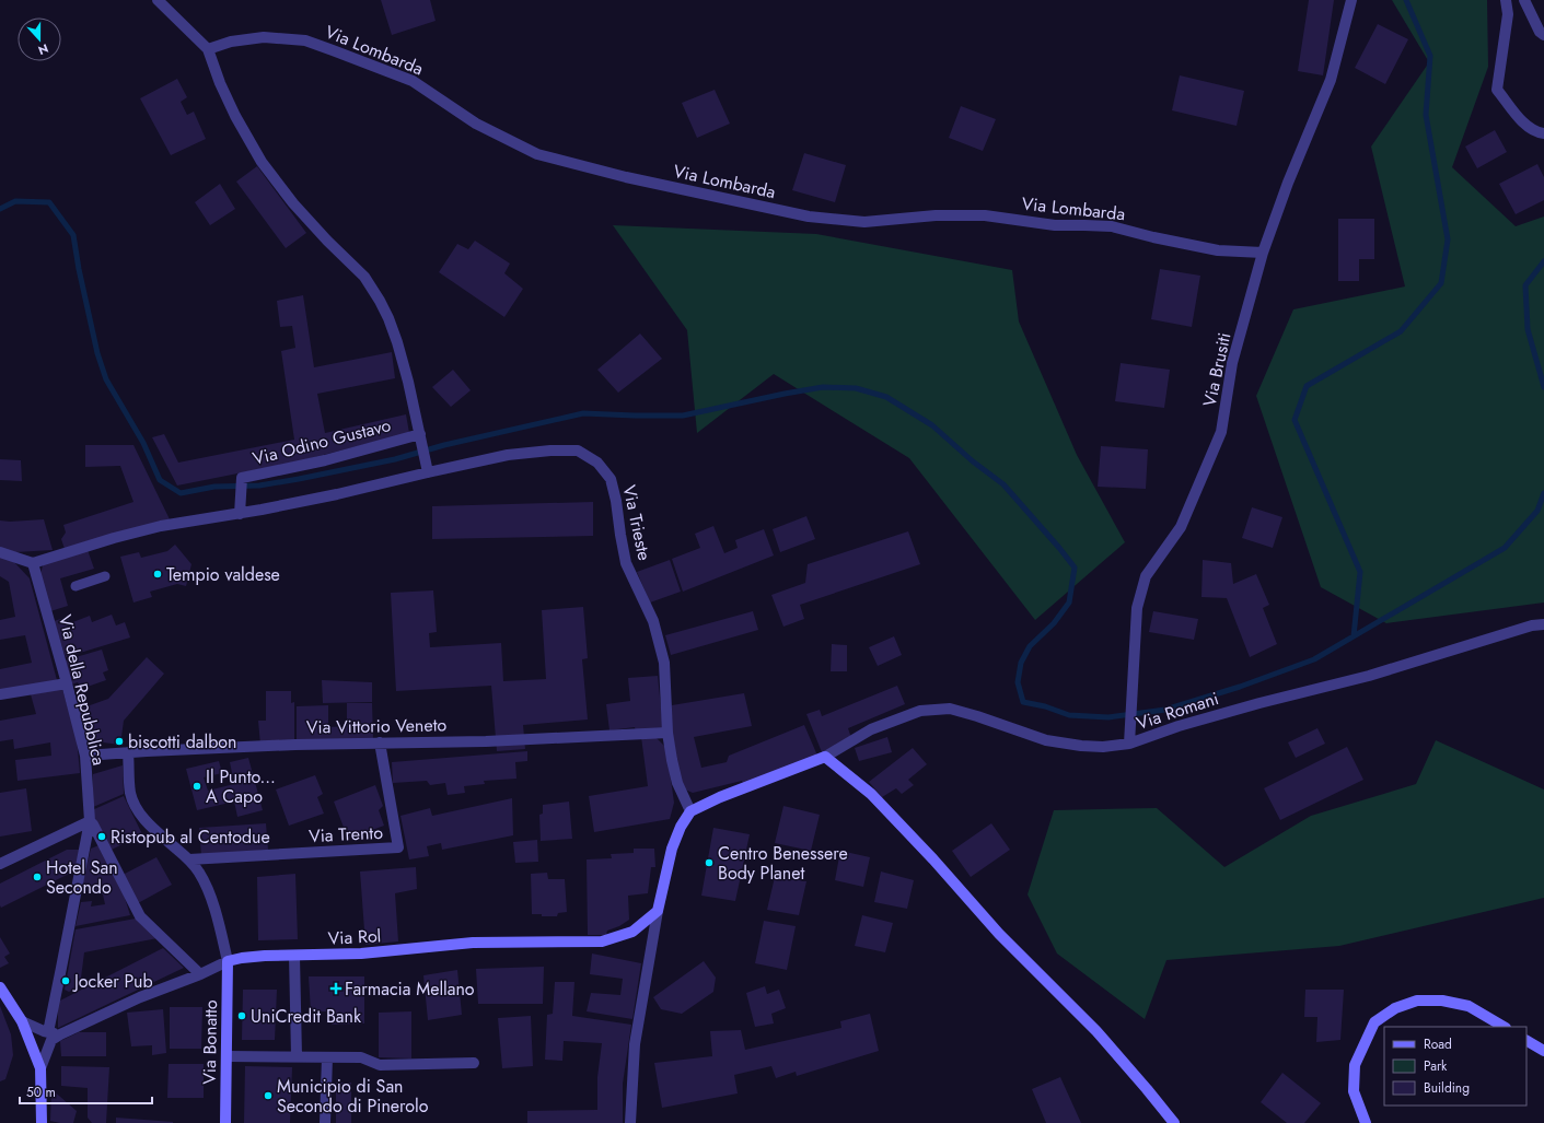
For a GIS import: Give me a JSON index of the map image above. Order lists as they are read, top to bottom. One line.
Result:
{"streets":{"street":["Via Lombarda","Via Brusiti","Via Odino Gustavo","Via Trieste","Via della Repubblica","Via Romani","Via Vittorio Veneto","Via Trento","Via Rol","Via Bonatto"]},"crossings":[["Via Lombarda","Via Brusiti"],["Via Brusiti","Via Romani"],["Via Trieste","Via Vittorio Veneto"],["Via della Repubblica","Via Vittorio Veneto"],["Via Vittorio Veneto","Via Trento"],["Via Rol","Via Bonatto"]],"places":{"other":["Tempio valdese","biscotti dalbon","Il Punto... A Capo","Ristopub al Centodue","Centro Benessere Body Planet","Hotel San Secondo","Jocker Pub","UniCredit Bank","Municipio di San Secondo di Pinerolo"],"health":["Farmacia Mellano"]},"legend":["Road","Park","Building"],"scale_bar":"50 m","north":"bottom"}
